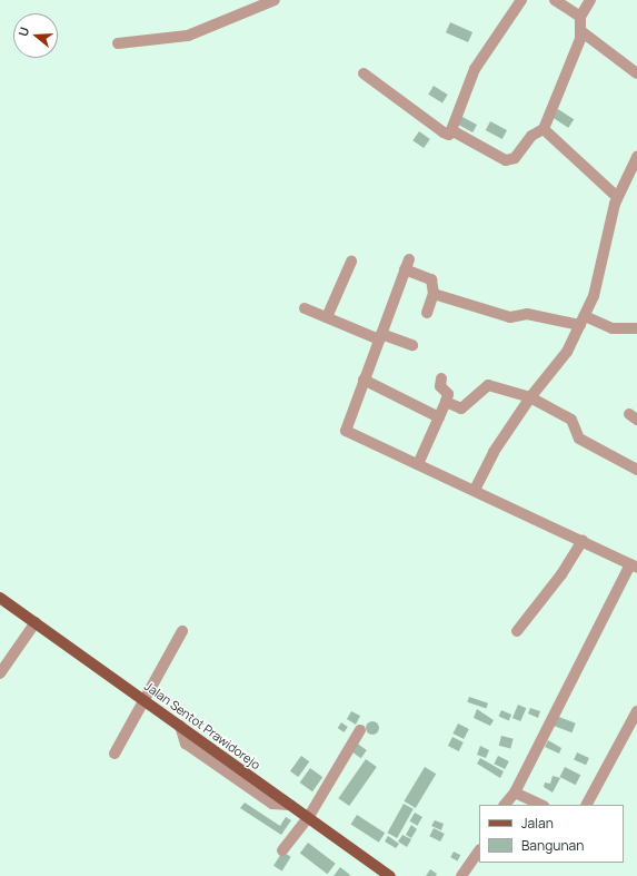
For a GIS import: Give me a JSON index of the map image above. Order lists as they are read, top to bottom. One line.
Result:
{"streets":{"main road":["Jalan Sentot Prawidorejo"]},"legend":["Jalan","Bangunan"],"north":"left"}
